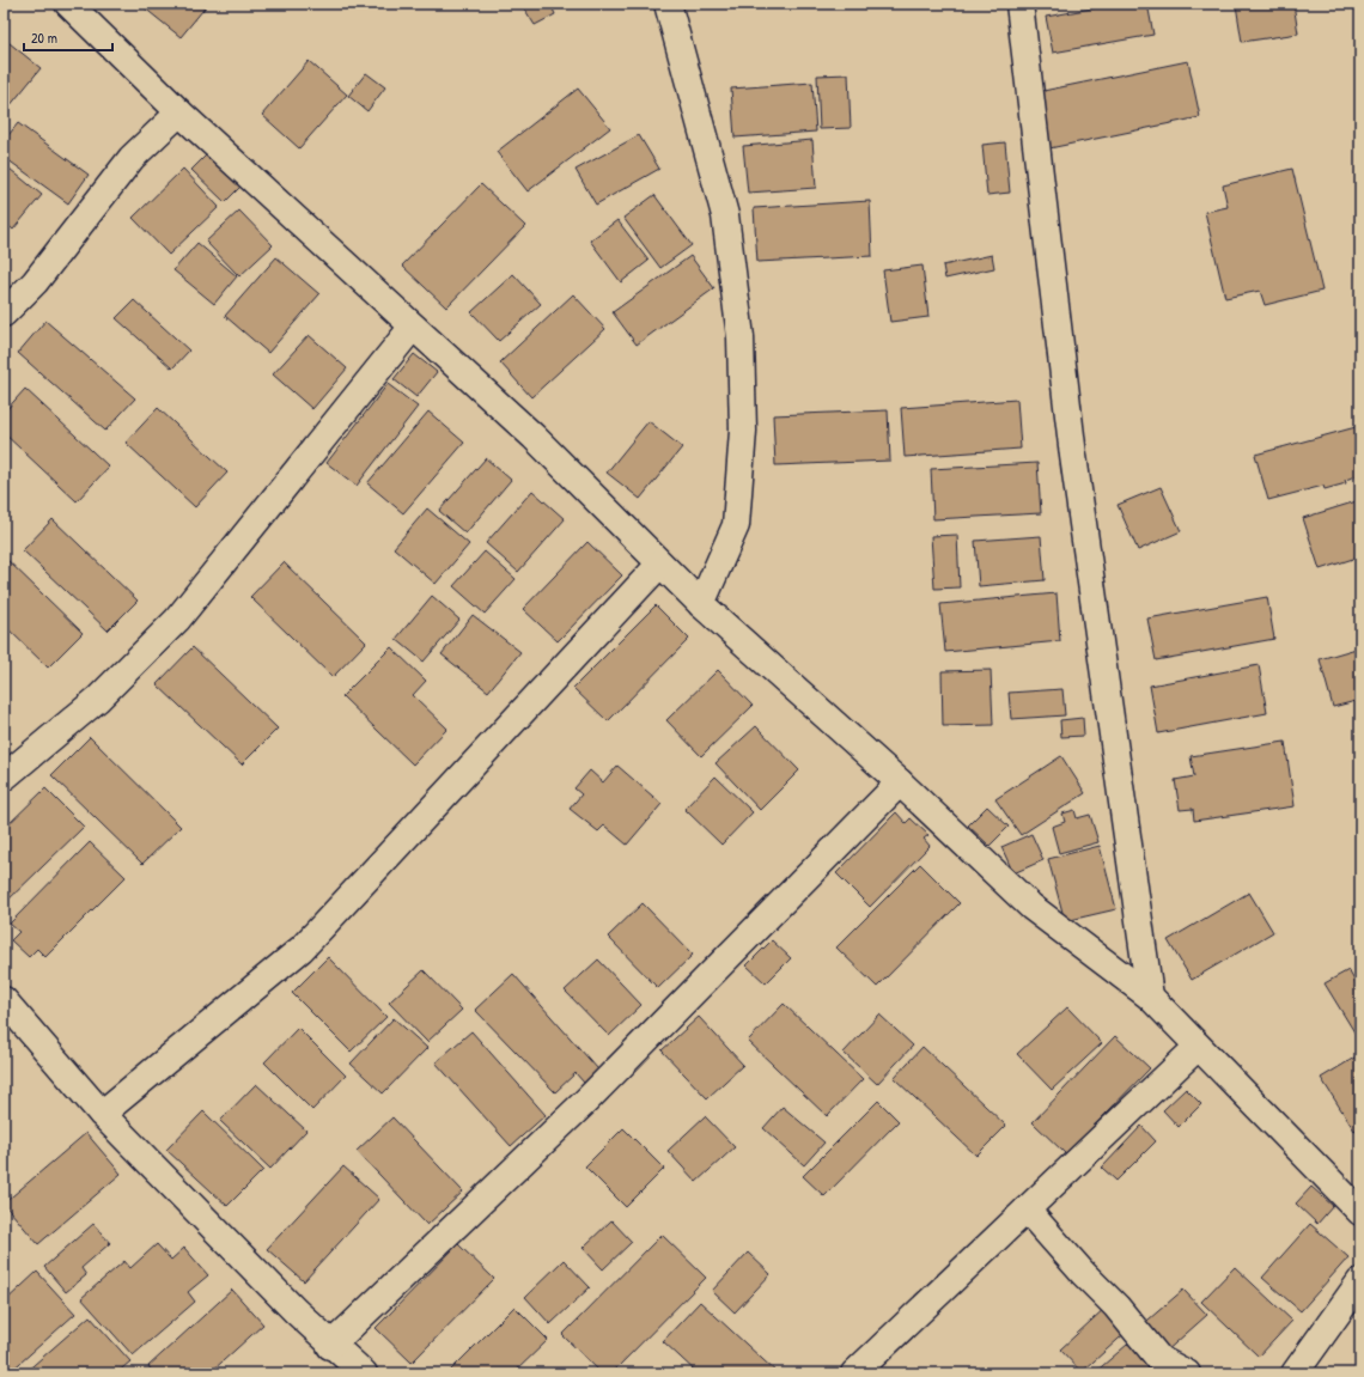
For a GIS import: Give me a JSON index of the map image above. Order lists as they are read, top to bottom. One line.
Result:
{"scale_bar":"20 m"}
